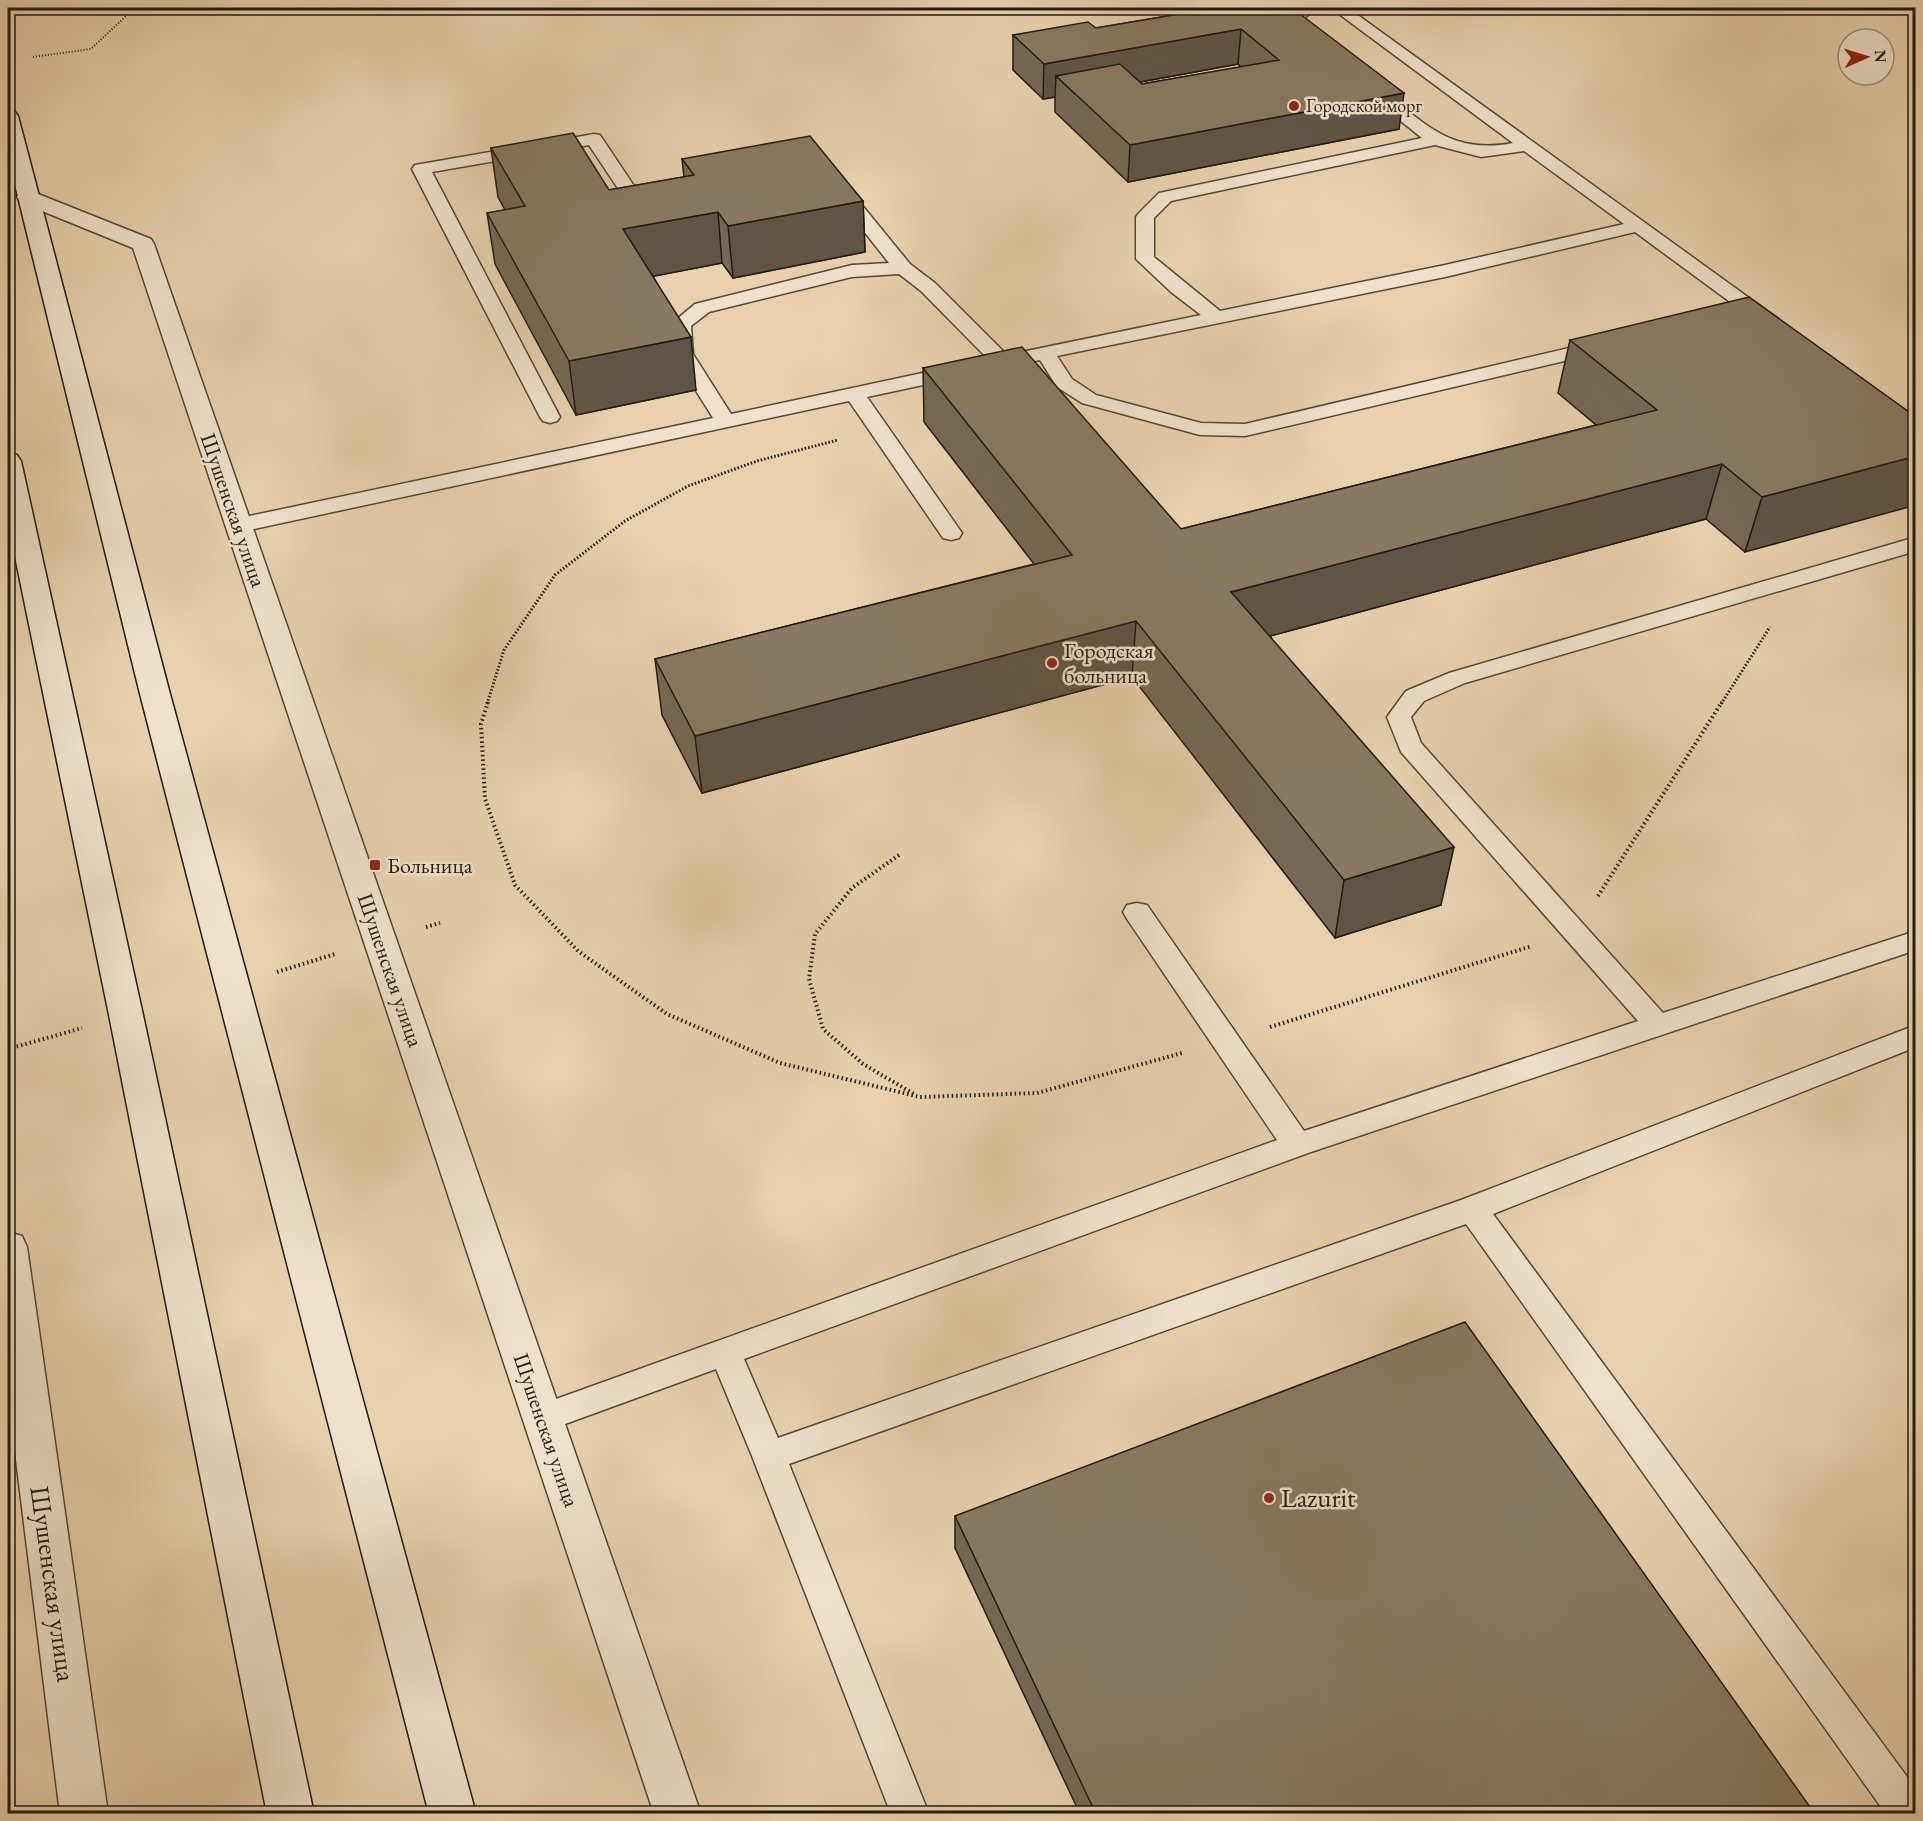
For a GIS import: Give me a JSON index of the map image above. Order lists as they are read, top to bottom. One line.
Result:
{"streets":{"street":["Шушенская улица"]},"places":{"other":["Городской морг","Городская больница","Lazurit"],"transit":["Больница"]},"north":"right"}
